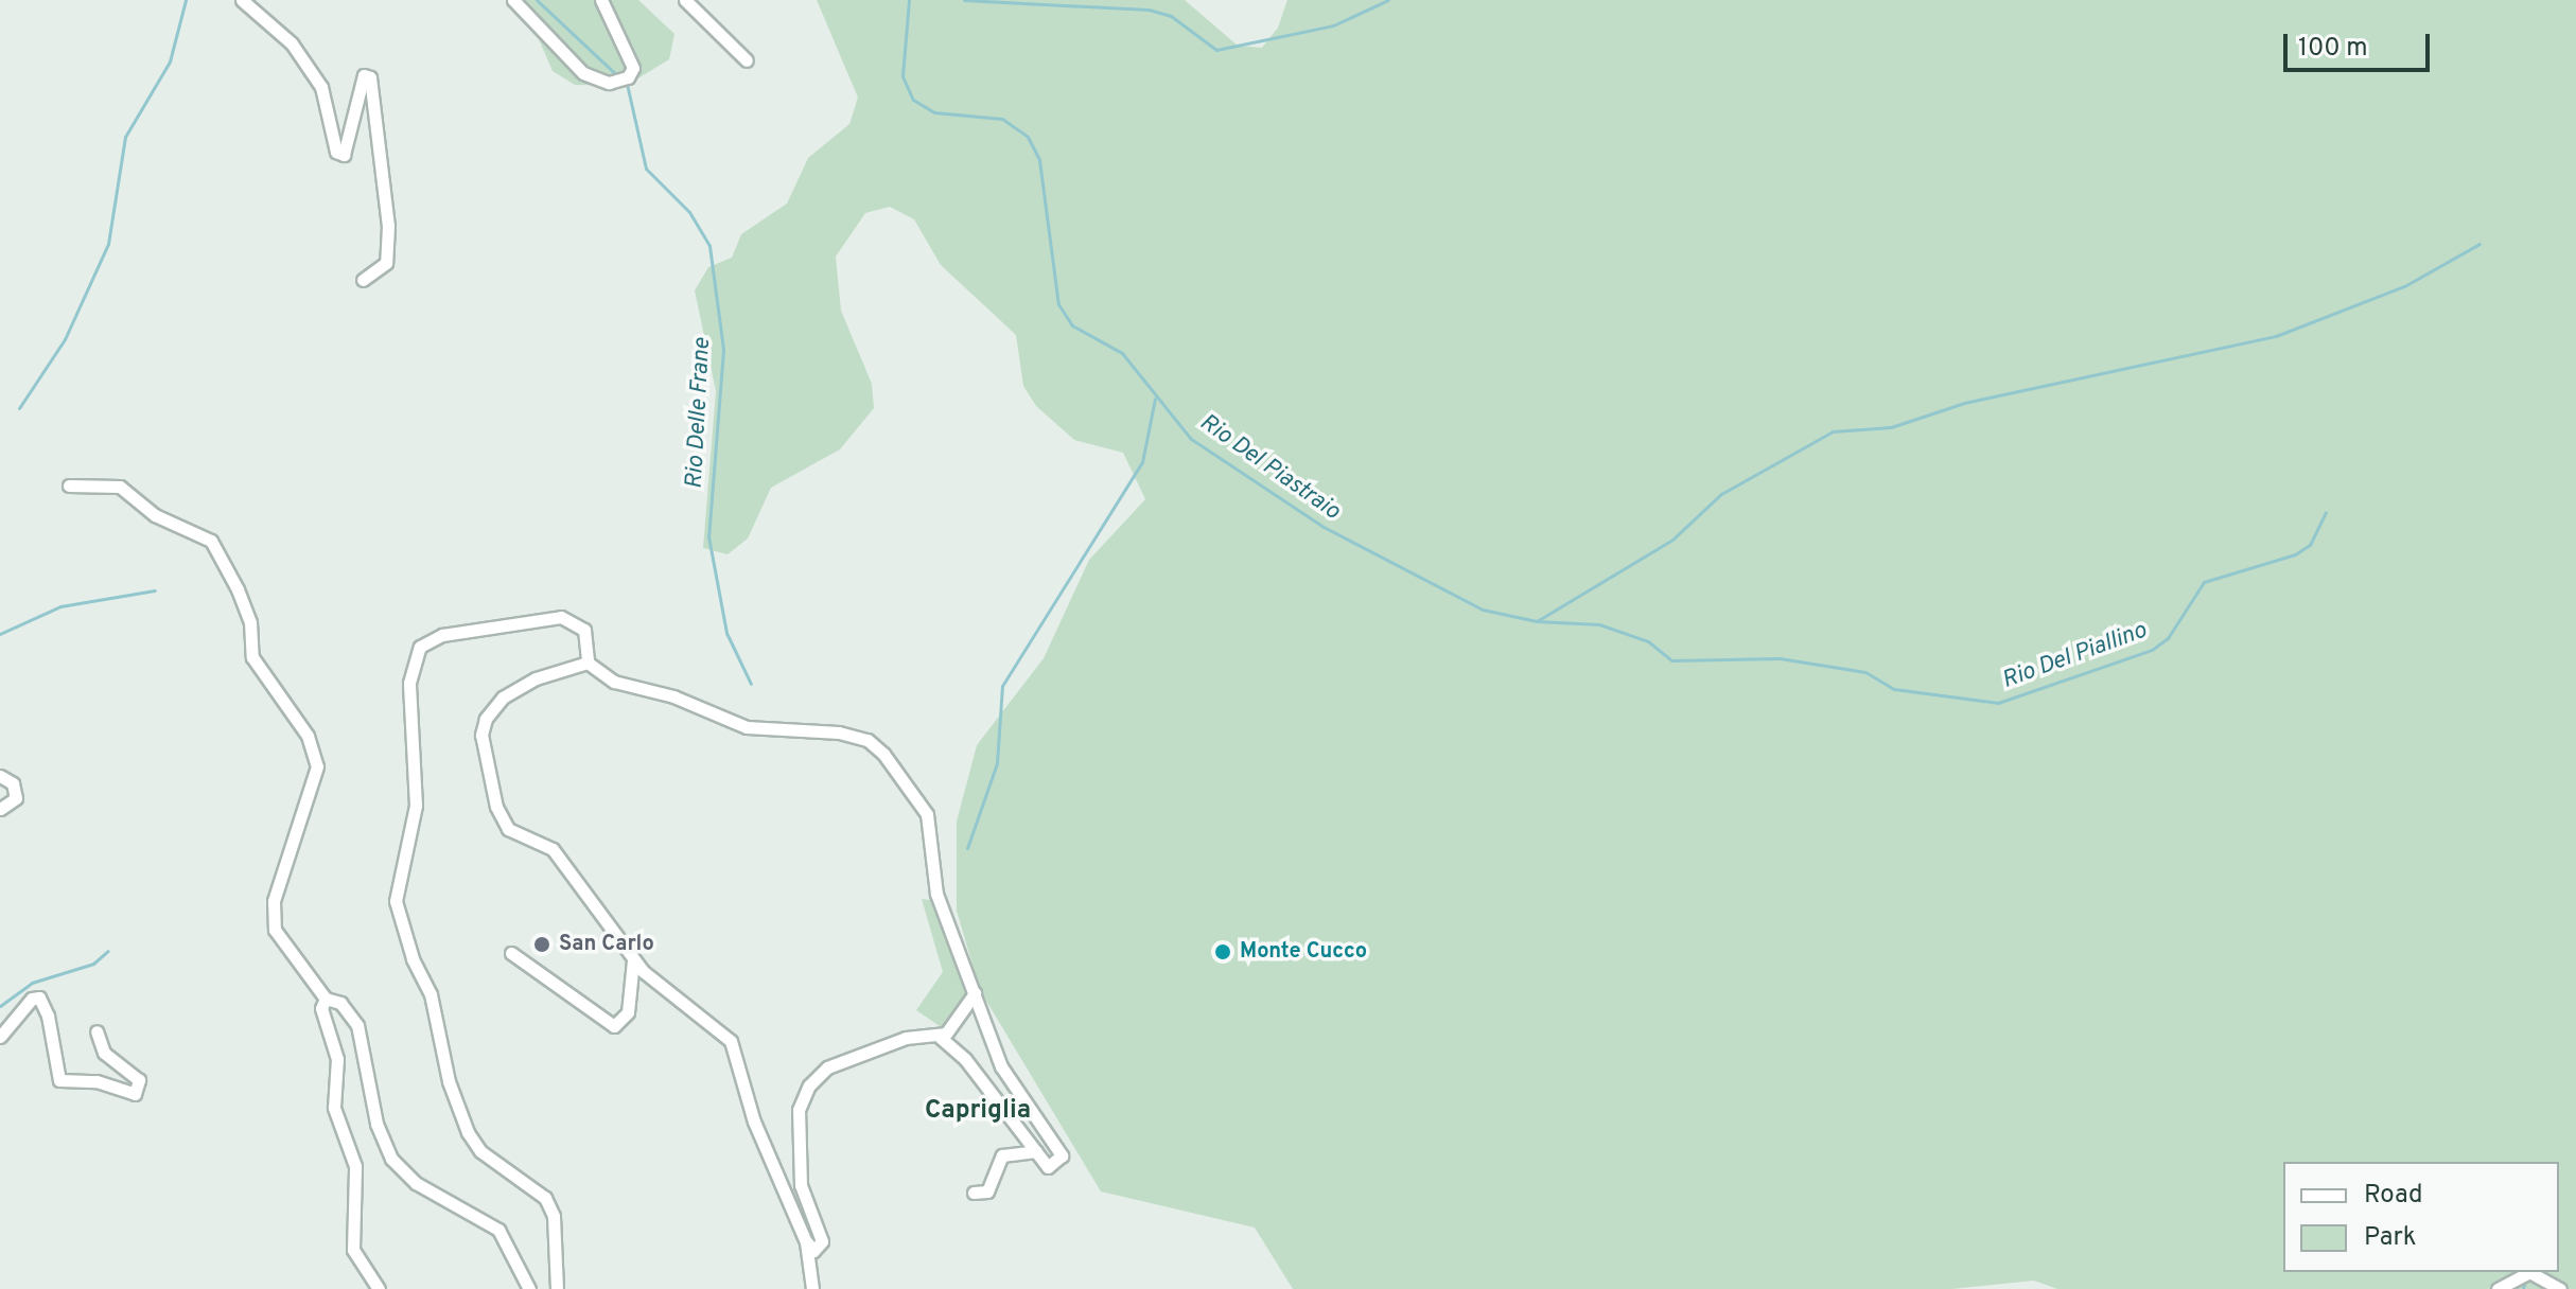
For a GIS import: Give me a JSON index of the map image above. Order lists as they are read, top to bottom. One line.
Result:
{"districts":["Capriglia"],"water":["Rio Delle Frane","Rio Del Piastraio","Rio Del Piallino"],"places":["San Carlo","Monte Cucco"],"legend":["Road","Park"],"scale_bar":"100 m"}
